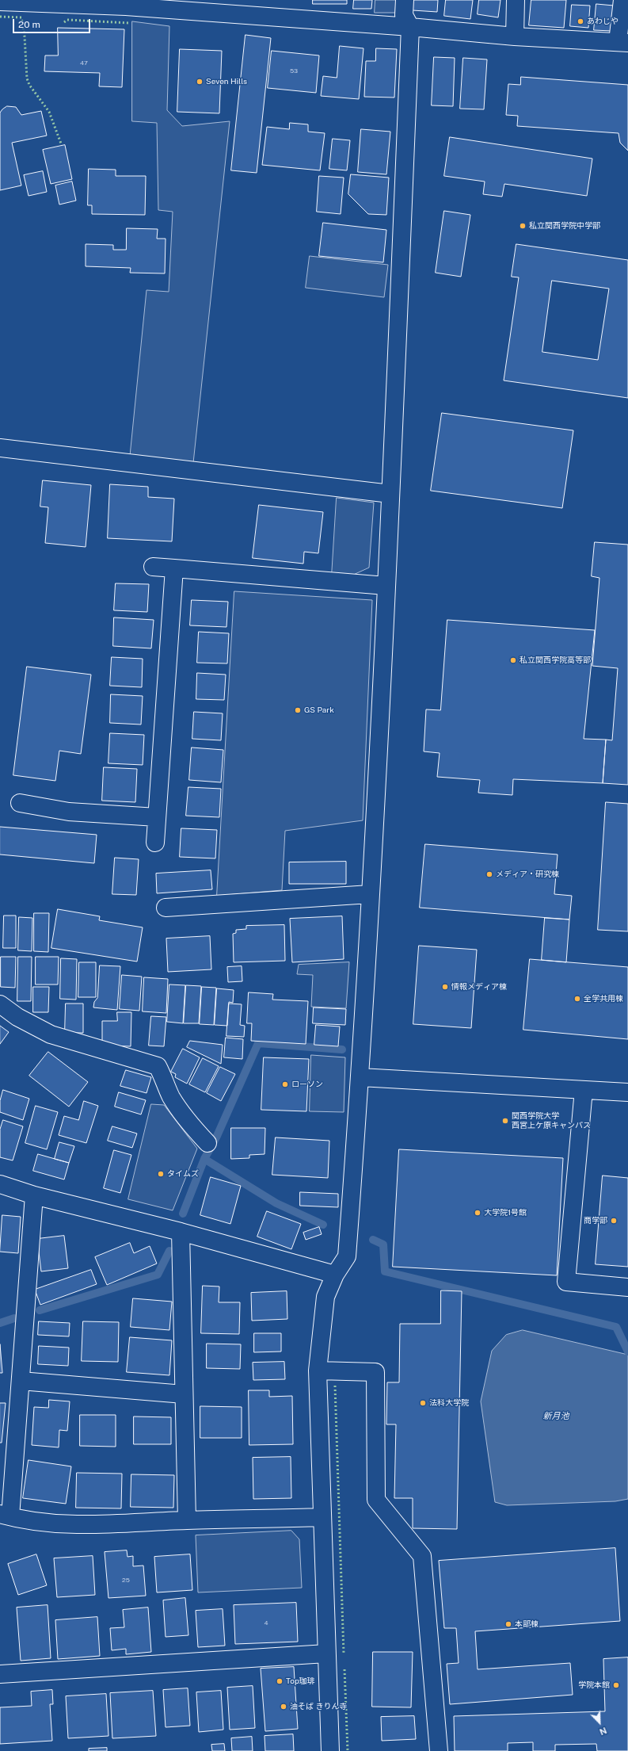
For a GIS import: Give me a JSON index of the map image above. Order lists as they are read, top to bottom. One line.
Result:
{"water":["新月池"],"places":["あわじや","Seven Hills","私立関西学院中学部","私立関西学院高等部","GS Park","メディア・研究棟","情報メディア棟","全学共用棟","ローソン","関西学院大学 西宮上ケ原キャンパス","タイムズ","大学院1号館","商学部","法科大学院","本部棟","Top珈琲","学院本館","油そば きりん寺"],"house_numbers":["47","53","25","4"],"scale_bar":"20 m","north":"bottom right"}
